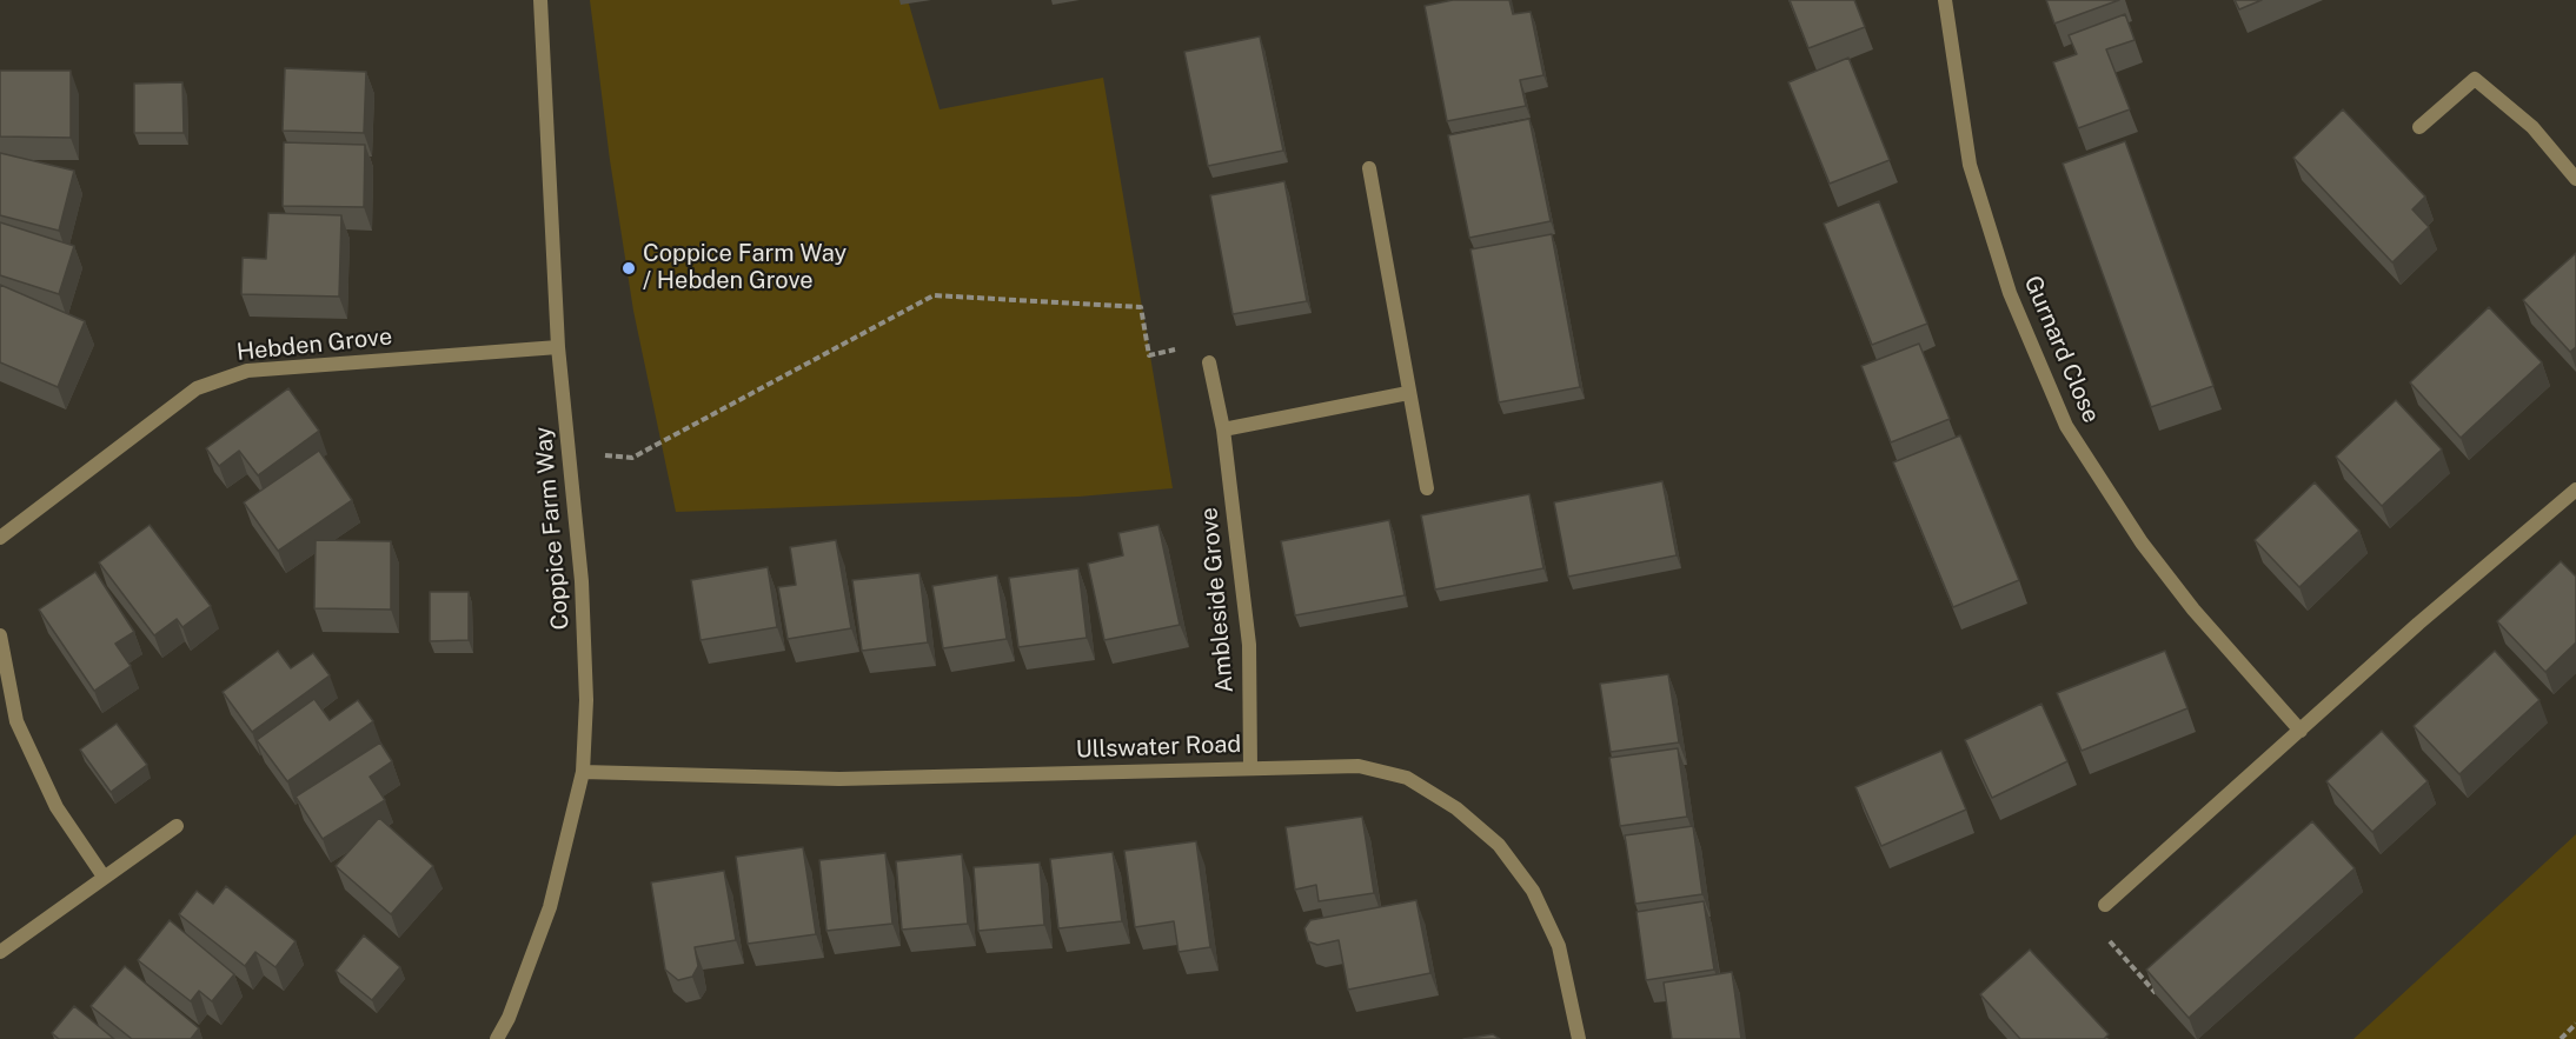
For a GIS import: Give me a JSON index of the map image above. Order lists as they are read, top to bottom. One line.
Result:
{"streets":{"street":["Hebden Grove","Gurnard Close","Coppice Farm Way","Ambleside Grove","Ullswater Road"]},"crossings":[["Hebden Grove","Coppice Farm Way"],["Coppice Farm Way","Ullswater Road"],["Ambleside Grove","Ullswater Road"]],"places":["Coppice Farm Way / Hebden Grove"]}
